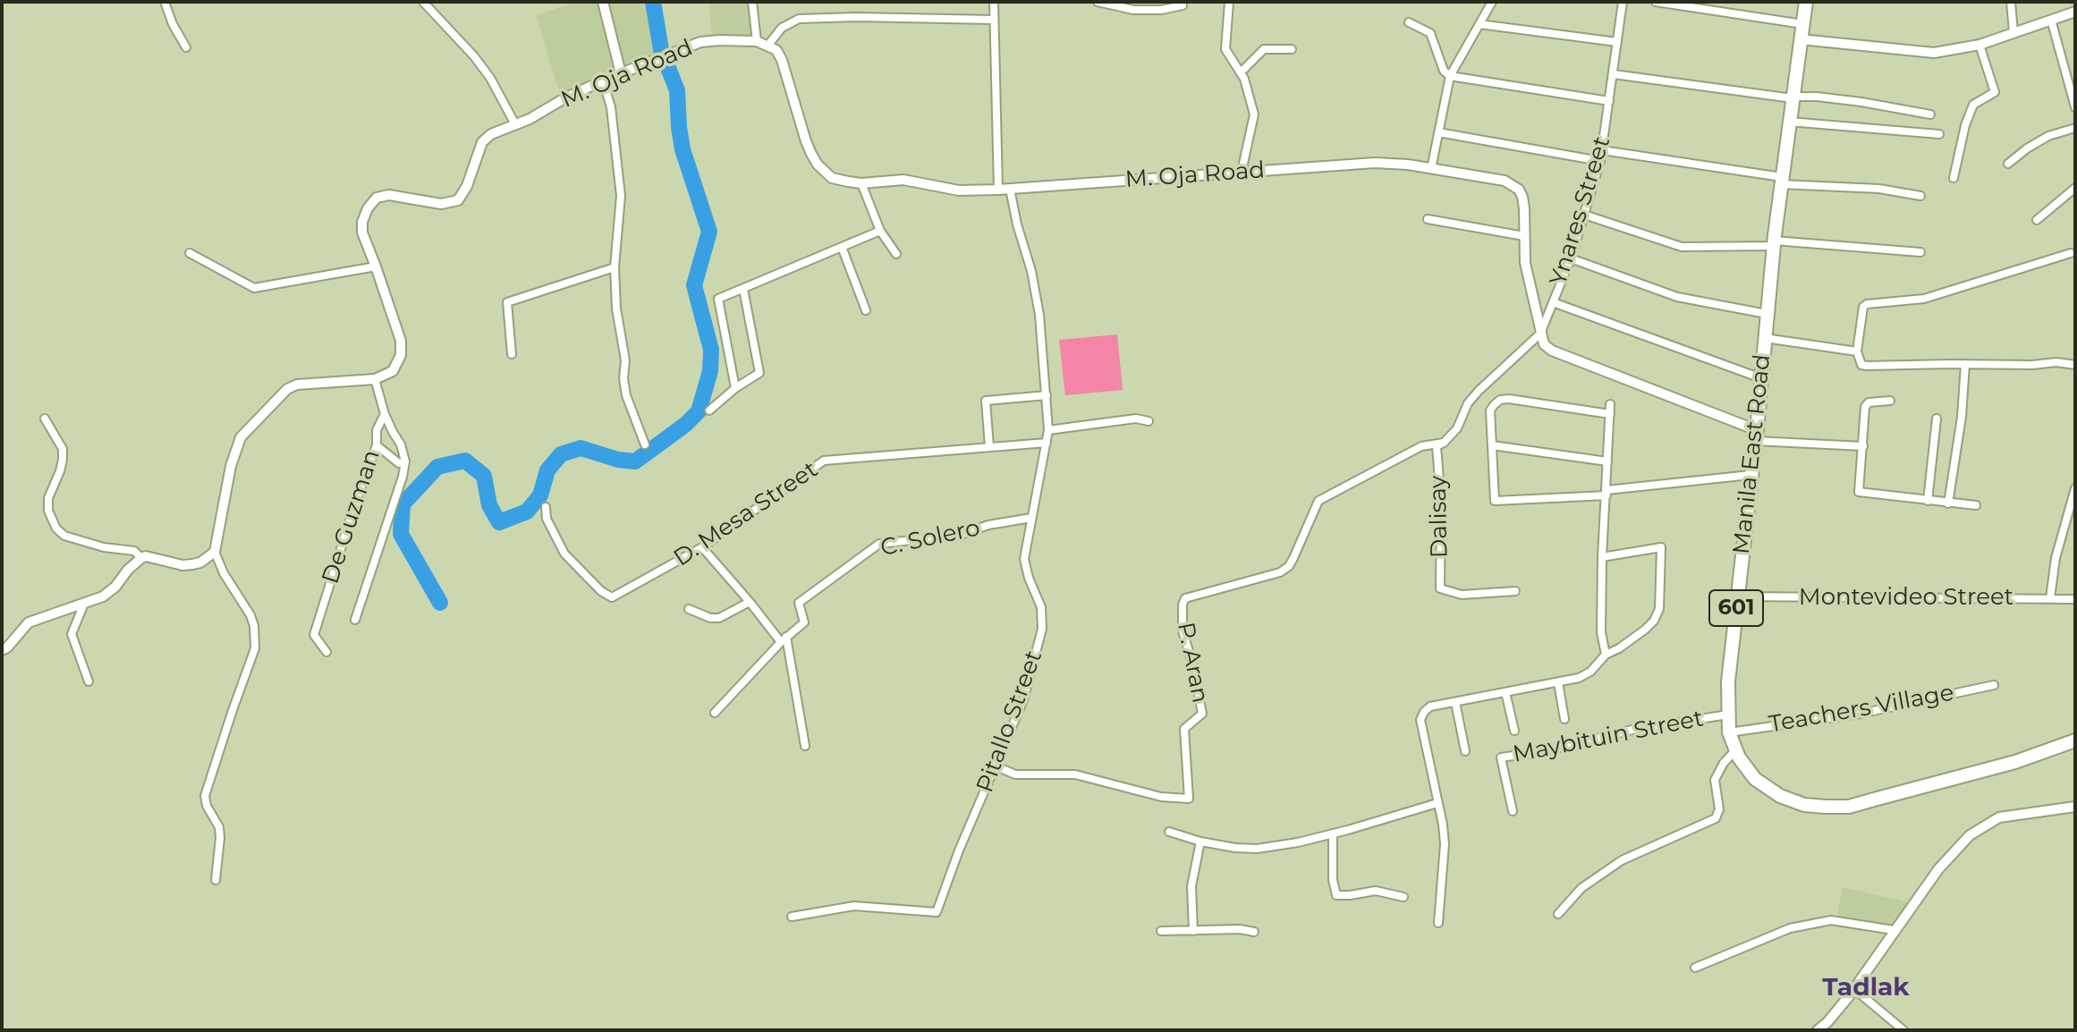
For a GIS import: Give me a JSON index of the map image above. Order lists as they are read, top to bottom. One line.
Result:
{"streets":{"main road":["Manila East Road","601"],"street":["M. Oja Road","Ynares Street","D. Mesa Street","De Guzman","Dalisay","C. Solero","Montevideo Street","P. Aran","Teachers Village","Pitallo Street","Maybituin Street"]},"crossings":[["M. Oja Road","Ynares Street"],["M. Oja Road","Pitallo Street"],["Manila East Road","Montevideo Street"],["Manila East Road","Teachers Village"],["Manila East Road","Maybituin Street"],["D. Mesa Street","Pitallo Street"],["Dalisay","P. Aran"],["C. Solero","Pitallo Street"],["P. Aran","Pitallo Street"]],"districts":["Tadlak"]}
